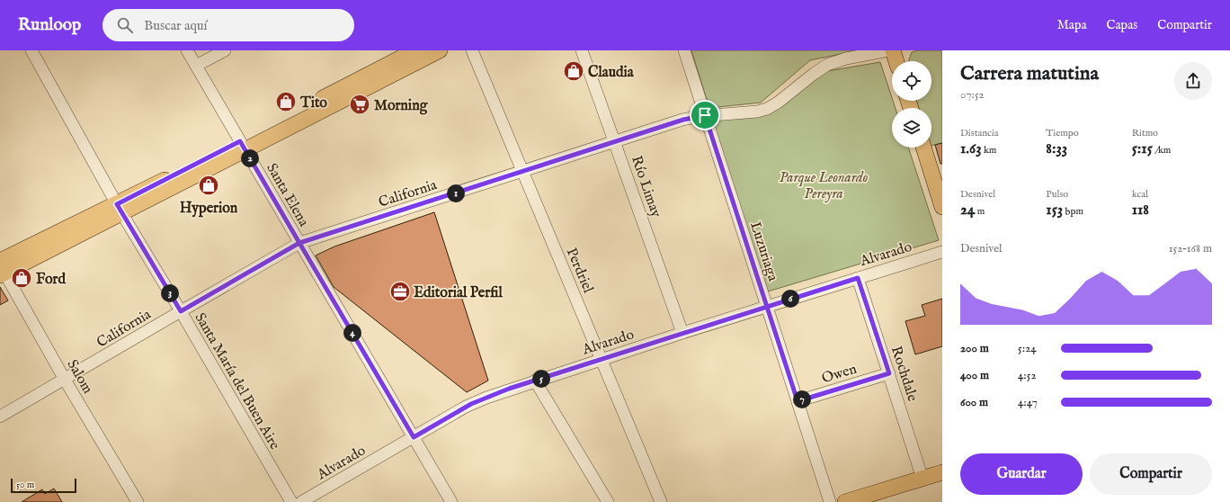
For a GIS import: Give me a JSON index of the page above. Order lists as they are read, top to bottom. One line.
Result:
{"streets":{"street":["Río Limay","California","Santa Elena","Luzuriaga","Alvarado","Perdriel","Owen","Rochdale","Salom","Santa María del Buen Aire"]},"crossings":[["Río Limay","California"],["Río Limay","Alvarado"],["California","Santa Elena"],["California","Luzuriaga"],["California","Perdriel"],["California","Salom"],["California","Santa María del Buen Aire"],["Santa Elena","Alvarado"],["Luzuriaga","Alvarado"],["Luzuriaga","Owen"],["Alvarado","Perdriel"],["Alvarado","Rochdale"],["Owen","Rochdale"]],"parks":["Parque Leonardo Pereyra"],"places":{"shop":["Claudia","Tito","Hyperion","Ford"],"supermarket":["Morning"],"office":["Editorial Perfil"]},"scale_bar":"50 m","page":{"header":"Runloop","search":"Buscar aquí","nav":["Mapa","Capas","Compartir"],"heading":["Carrera matutina","07:52"],"stats":[["Distancia","1.63 km"],["Tiempo","8:33"],["Ritmo","5:15 /km"],["Desnivel","24 m"],["Pulso","153 bpm"],["kcal","118"]],"pins":["2","1","3","6","4","5","7"],"chart":["Desnivel","152–168 m"],"list":[{"name":"200 m","note":"5:24"},{"name":"400 m","note":"4:52"},{"name":"600 m","note":"4:47"}],"buttons":["Guardar","Compartir"],"scale":"50 m"}}
